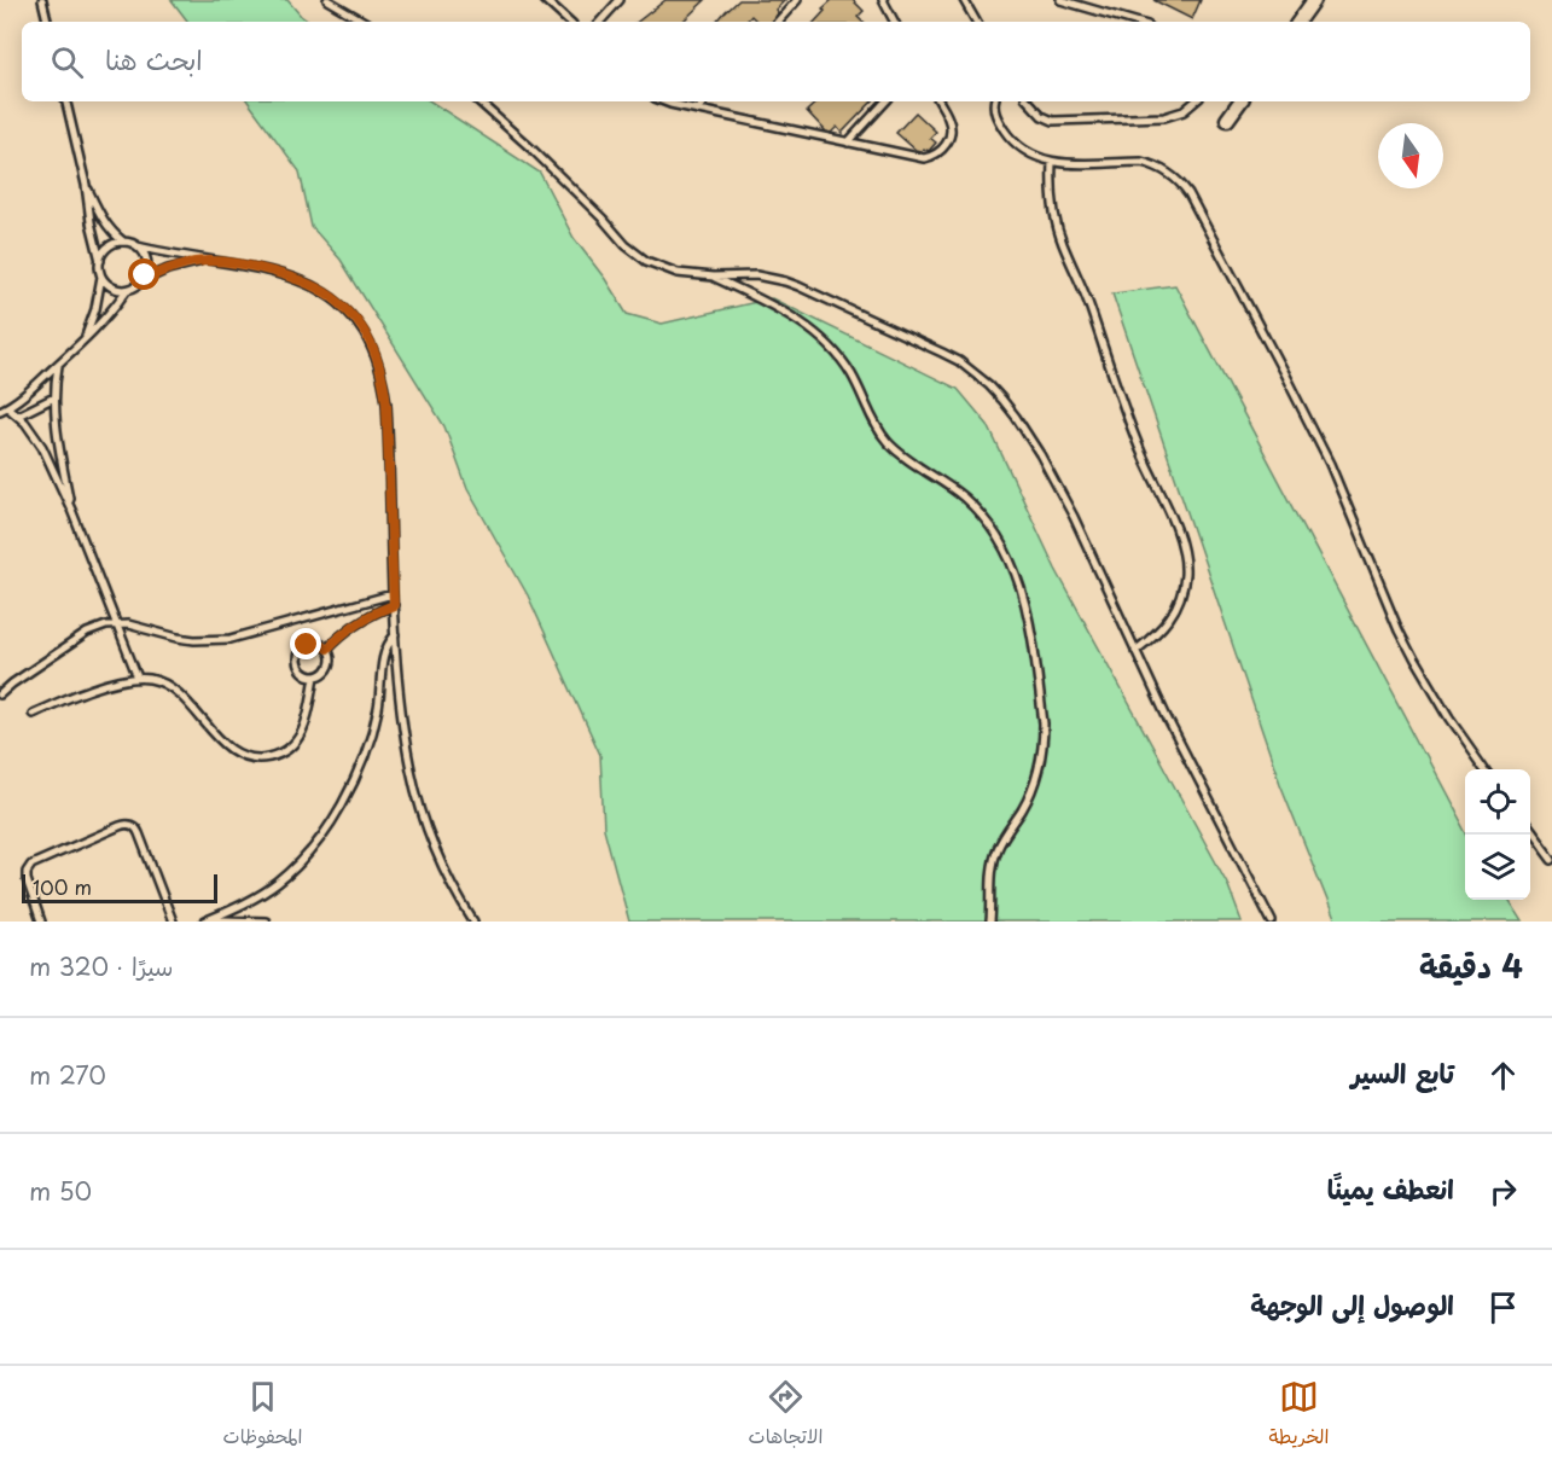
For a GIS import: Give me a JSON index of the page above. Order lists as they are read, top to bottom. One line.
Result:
{"scale_bar":"100 m","north":"bottom","page":{"search":"ابحث هنا","scale":"100 m","heading":["4 دقيقة","سيرًا · 320 m"],"list":[["تابع السير","270 m"],["انعطف يمينًا","50 m"],"الوصول إلى الوجهة"],"nav":["الخريطة","الاتجاهات","المحفوظات"]}}
